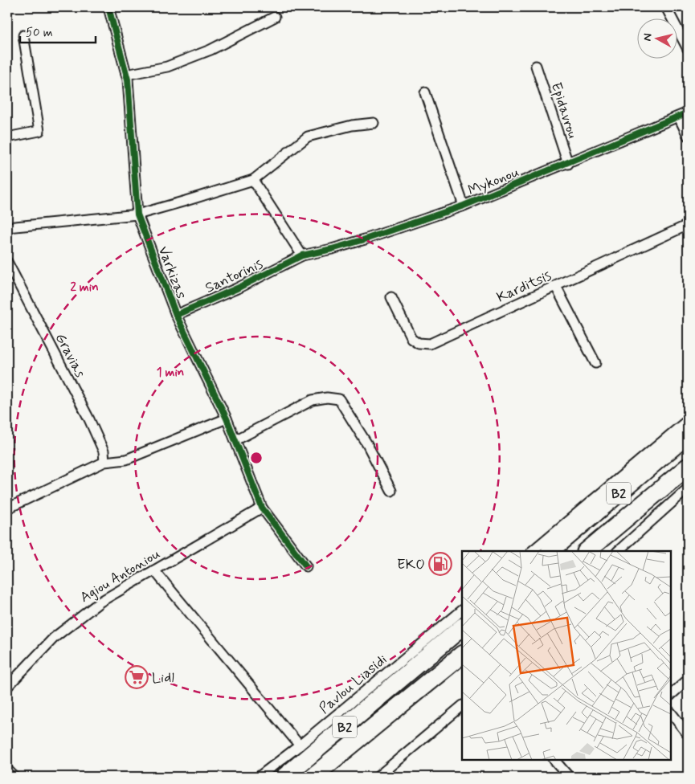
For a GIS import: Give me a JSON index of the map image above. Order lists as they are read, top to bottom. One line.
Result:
{"streets":{"highway":["B2"],"street":["Epidavrou","Mykonou","Varkizas","Santorinis","Karditsis","Gravias","Agiou Antoniou","Pavlou Liasidi"]},"crossings":[["Epidavrou","Mykonou"],["Mykonou","Santorinis"],["Varkizas","Santorinis"],["Varkizas","Agiou Antoniou"],["B2","Pavlou Liasidi"]],"places":{"fuel station":["EKO"],"supermarket":["Lidl"]},"scale_bar":"50 m","north":"left","rings":["2 min","1 min"]}
